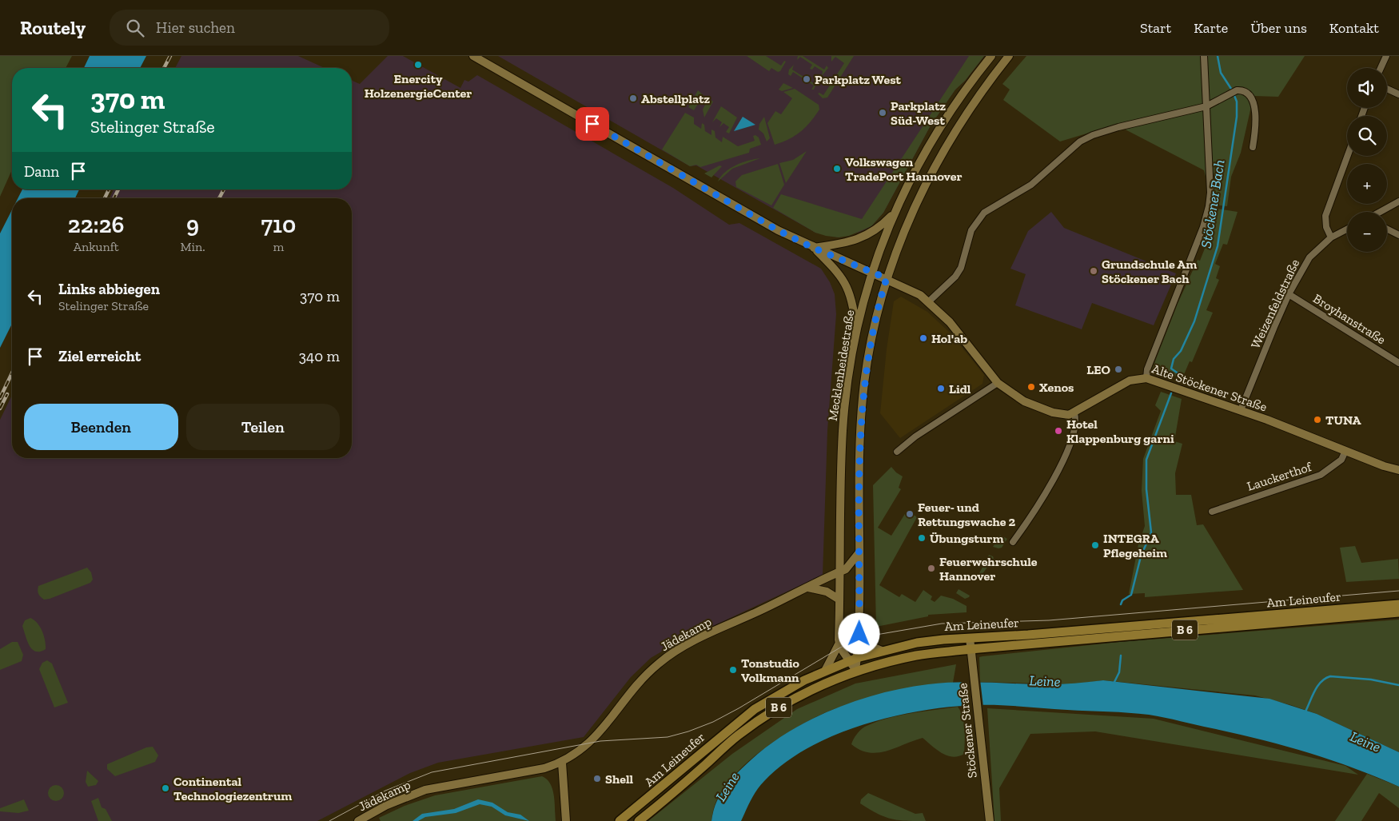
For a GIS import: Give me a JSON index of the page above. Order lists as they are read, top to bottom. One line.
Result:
{"streets":{"main road":["Mecklenheidestraße","Alte Stöckener Straße","Am Leineufer","B 6","Jädekamp","Stöckener Straße"],"street":["Weizenfeldstraße","Broyhanstraße","Lauckerthof"]},"crossings":[["Weizenfeldstraße","Broyhanstraße"],["Weizenfeldstraße","Alte Stöckener Straße"],["Mecklenheidestraße","Am Leineufer"],["Mecklenheidestraße","Jädekamp"],["Alte Stöckener Straße","Lauckerthof"],["Am Leineufer","Stöckener Straße"]],"water":["Stöckener Bach","Leine"],"places":["Enercity HolzenergieCenter","Parkplatz West","Abstellplatz","Parkplatz Süd-West","Volkswagen TradePort Hannover","Grundschule Am Stöckener Bach","Hol'ab","LEO","Xenos","Lidl","TUNA","Hotel Klappenburg garni","Feuer- und Rettungswache 2","Übungsturm","INTEGRA Pflegeheim","Feuerwehrschule Hannover","Tonstudio Volkmann","Shell","Continental Technologiezentrum"],"page":{"header":"Routely","search":"Hier suchen","nav":["Start","Karte","Über uns","Kontakt"],"map_buttons":["+","−"],"turn":["370 m","Stelinger Straße"],"then":"Dann","eta":["22:26","Ankunft","9","Min.","710","m"],"list":[{"name":"Links abbiegen","note":"Stelinger Straße","value":"370 m"},{"name":"Ziel erreicht","value":"340 m"}],"buttons":["Beenden","Teilen"]}}
